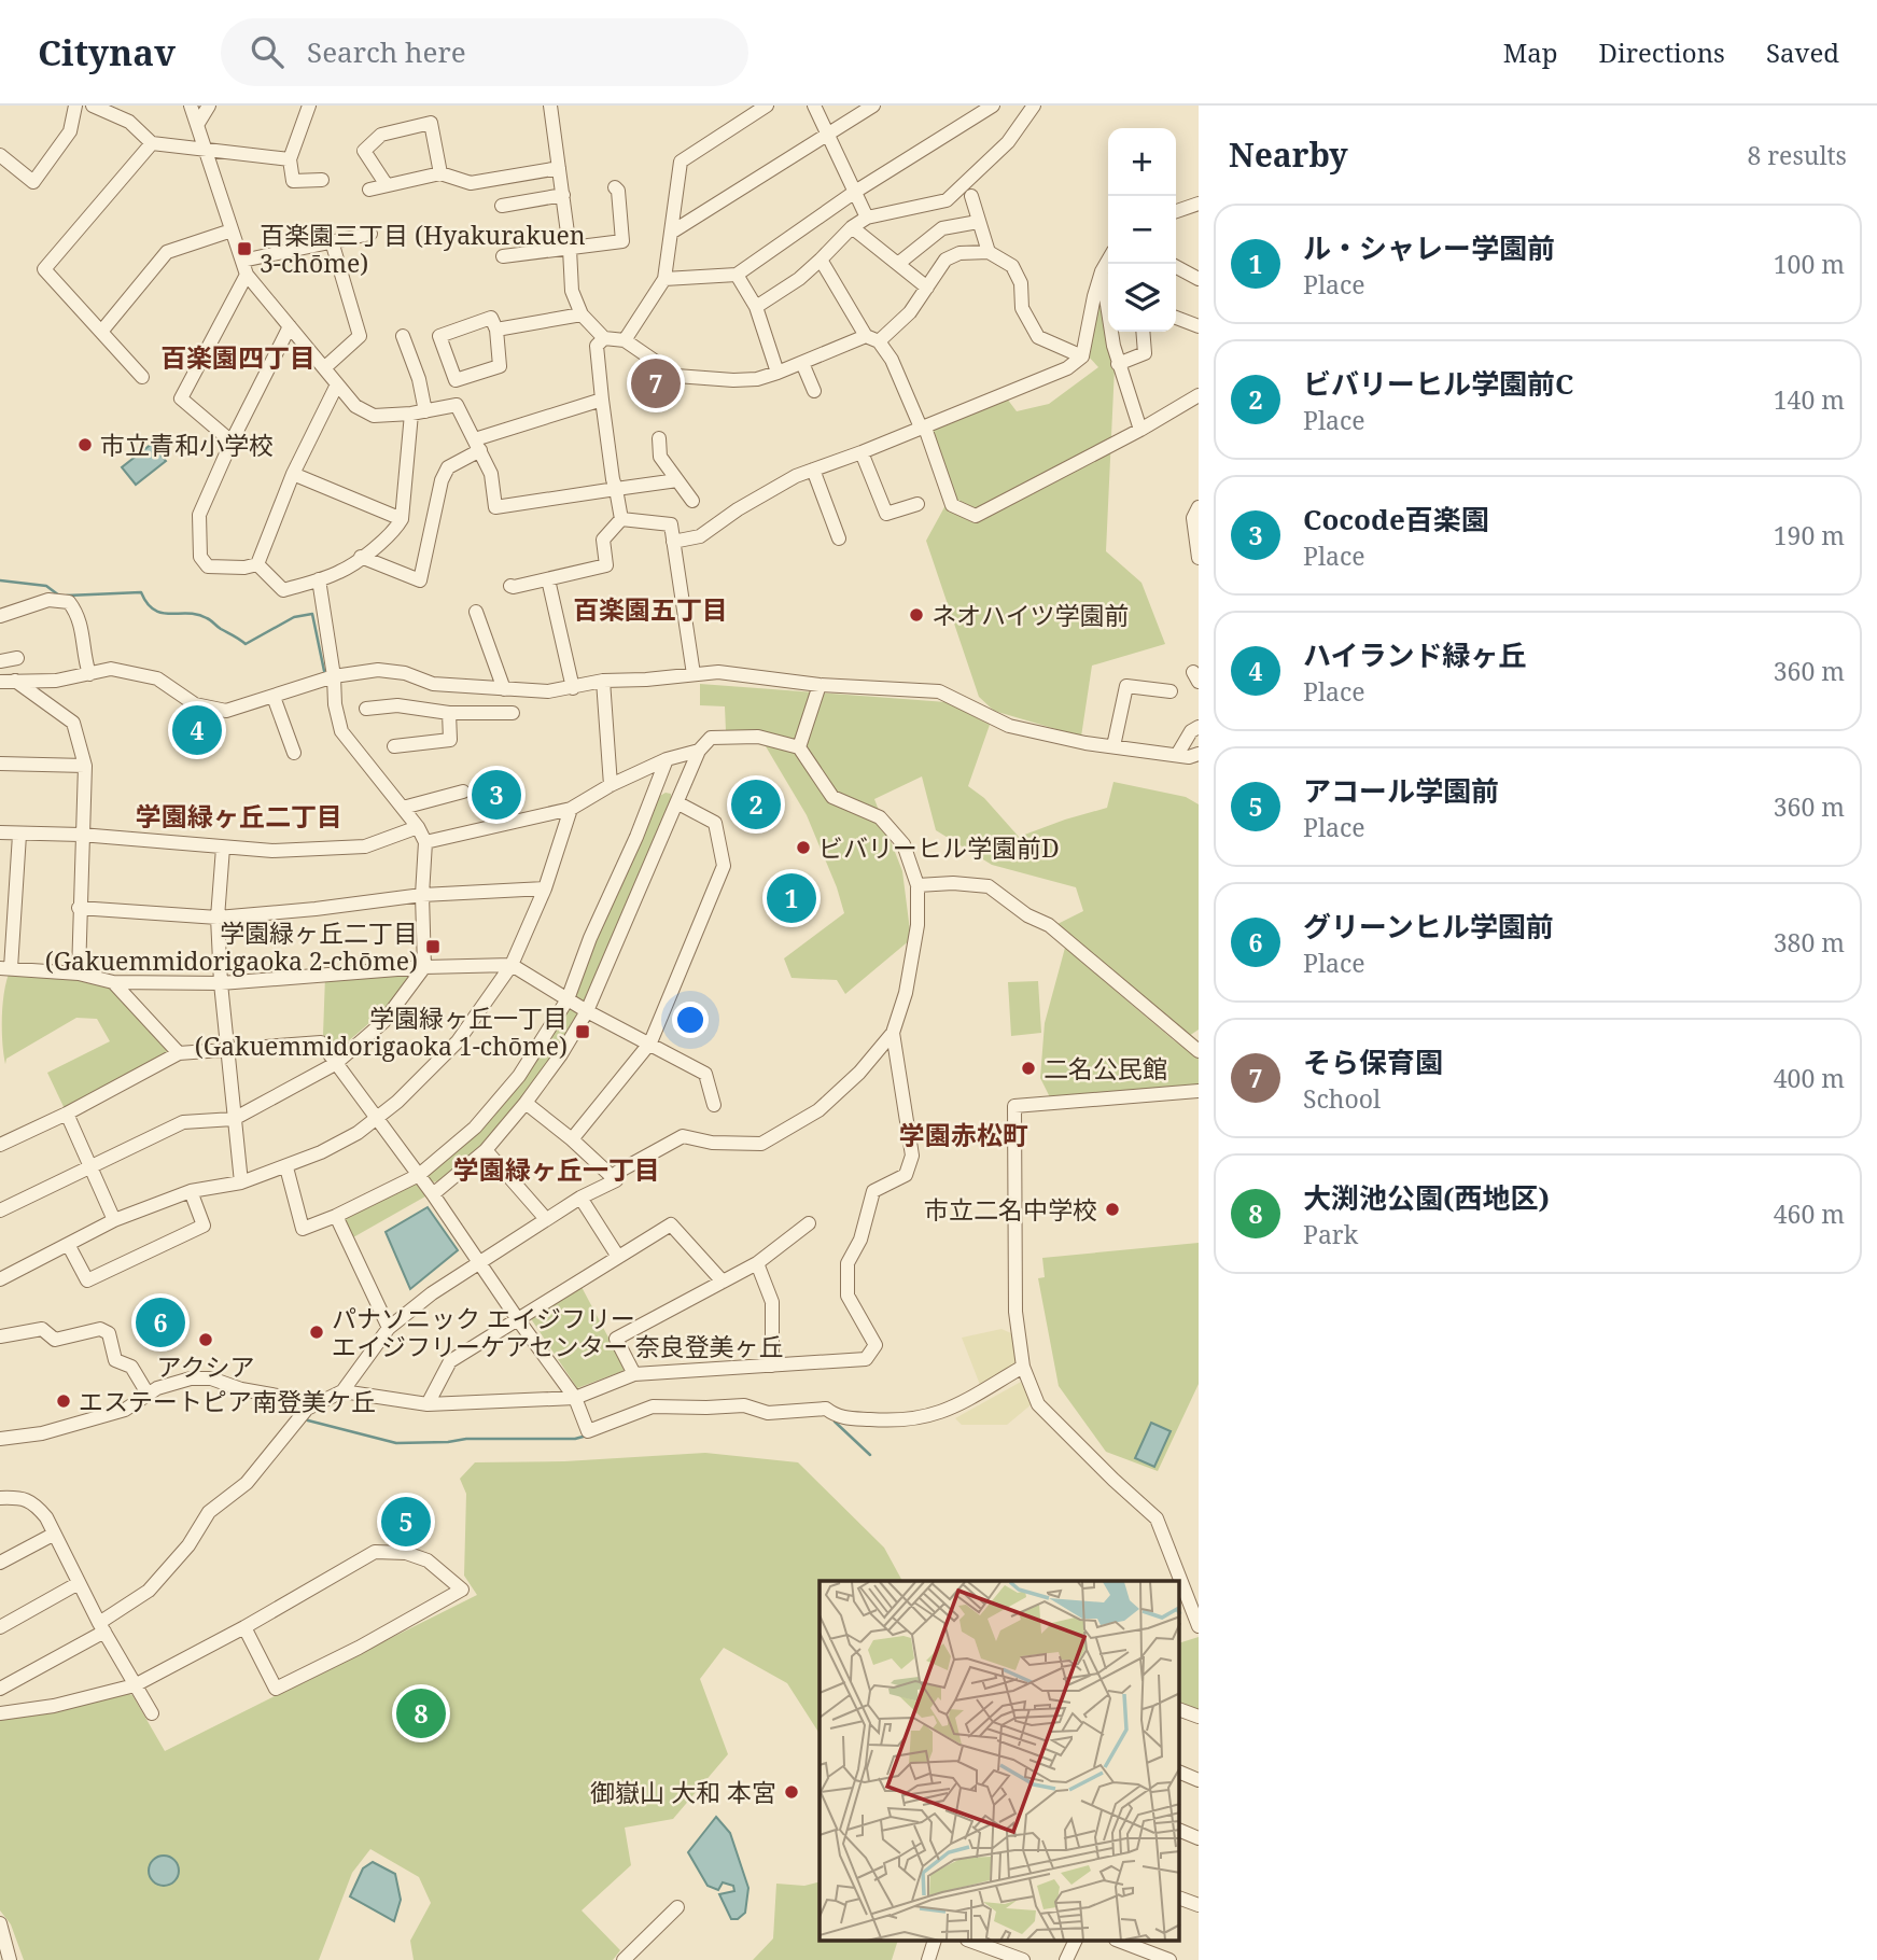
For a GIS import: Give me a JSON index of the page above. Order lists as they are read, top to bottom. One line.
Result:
{"districts":["百楽園四丁目","百楽園五丁目","学園緑ヶ丘二丁目","学園赤松町","学園緑ヶ丘一丁目"],"places":{"transit":["百楽園三丁目 (Hyakurakuen 3-chōme)","学園緑ヶ丘二丁目 (Gakuemmidorigaoka 2-chōme)","学園緑ヶ丘一丁目 (Gakuemmidorigaoka 1-chōme)"],"other":["市立青和小学校","ネオハイツ学園前","ビバリーヒル学園前D","二名公民館","市立二名中学校","パナソニック エイジフリー エイジフリーケアセンター 奈良登美ヶ丘","アクシア","エステートピア南登美ケ丘","御嶽山 大和 本宮"]},"page":{"header":"Citynav","search":"Search here","nav":["Map","Directions","Saved"],"heading":["Nearby","8 results"],"map_buttons":["+","−"],"list":[{"mark":"1","name":"ル・シャレー学園前","note":"Place","value":"100 m"},{"mark":"2","name":"ビバリーヒル学園前C","note":"Place","value":"140 m"},{"mark":"3","name":"Cocode百楽園","note":"Place","value":"190 m"},{"mark":"4","name":"ハイランド緑ヶ丘","note":"Place","value":"360 m"},{"mark":"5","name":"アコール学園前","note":"Place","value":"360 m"},{"mark":"6","name":"グリーンヒル学園前","note":"Place","value":"380 m"},{"mark":"7","name":"そら保育園","note":"School","value":"400 m"},{"mark":"8","name":"大渕池公園(西地区)","note":"Park","value":"460 m"}],"pins":["7","4","3","2","1","6","5","8"]}}
